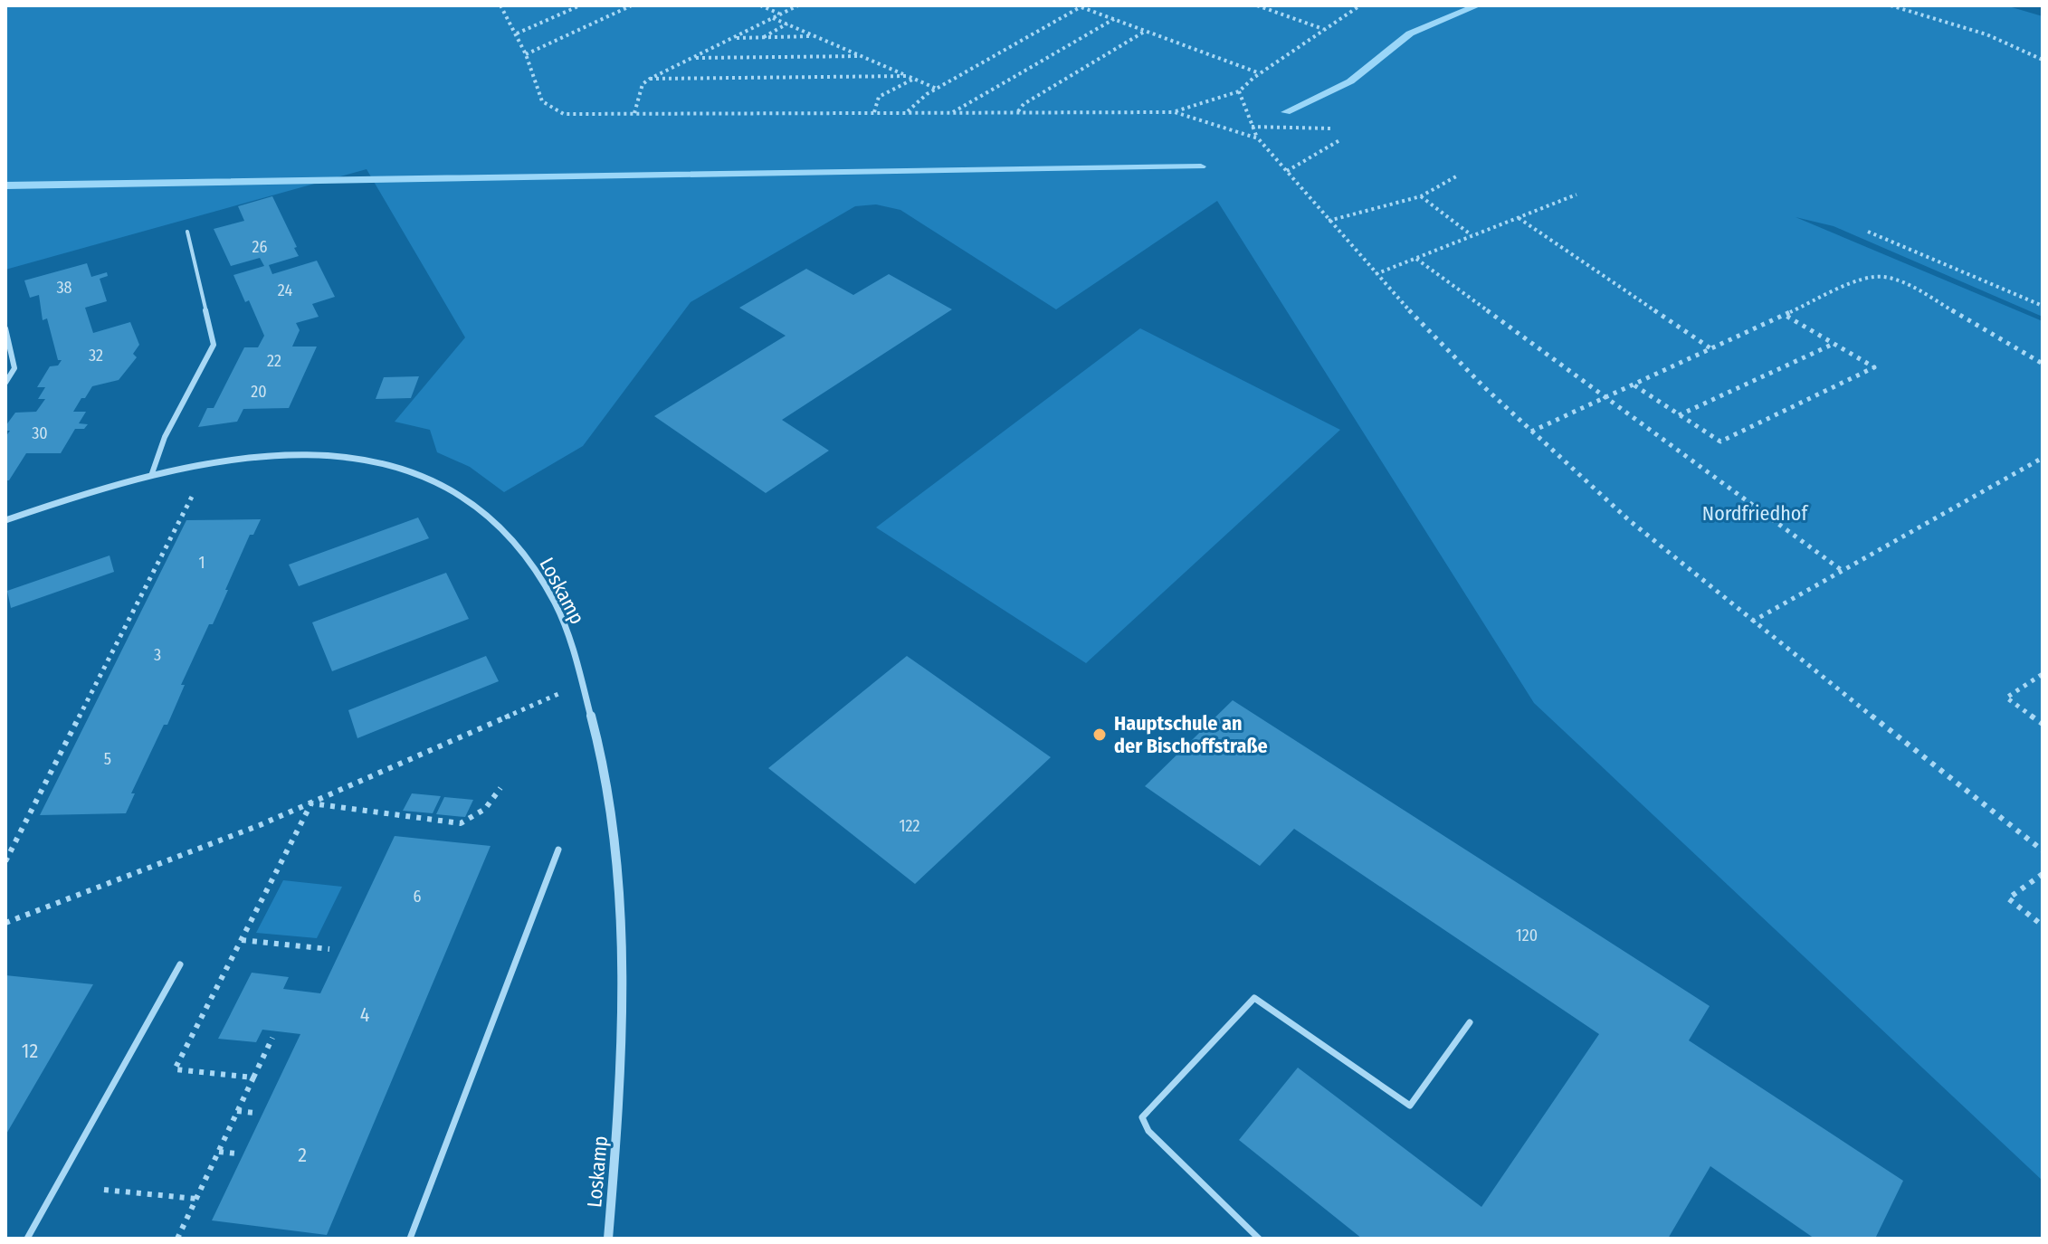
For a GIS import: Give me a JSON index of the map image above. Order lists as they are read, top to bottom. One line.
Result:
{"streets":{"street":["Loskamp"]},"parks":["Nordfriedhof"],"places":["Hauptschule an der Bischoffstraße"],"house_numbers":["26","38","24","32","22","20","30","1","3","5","122","6","120","4","12","2"]}
